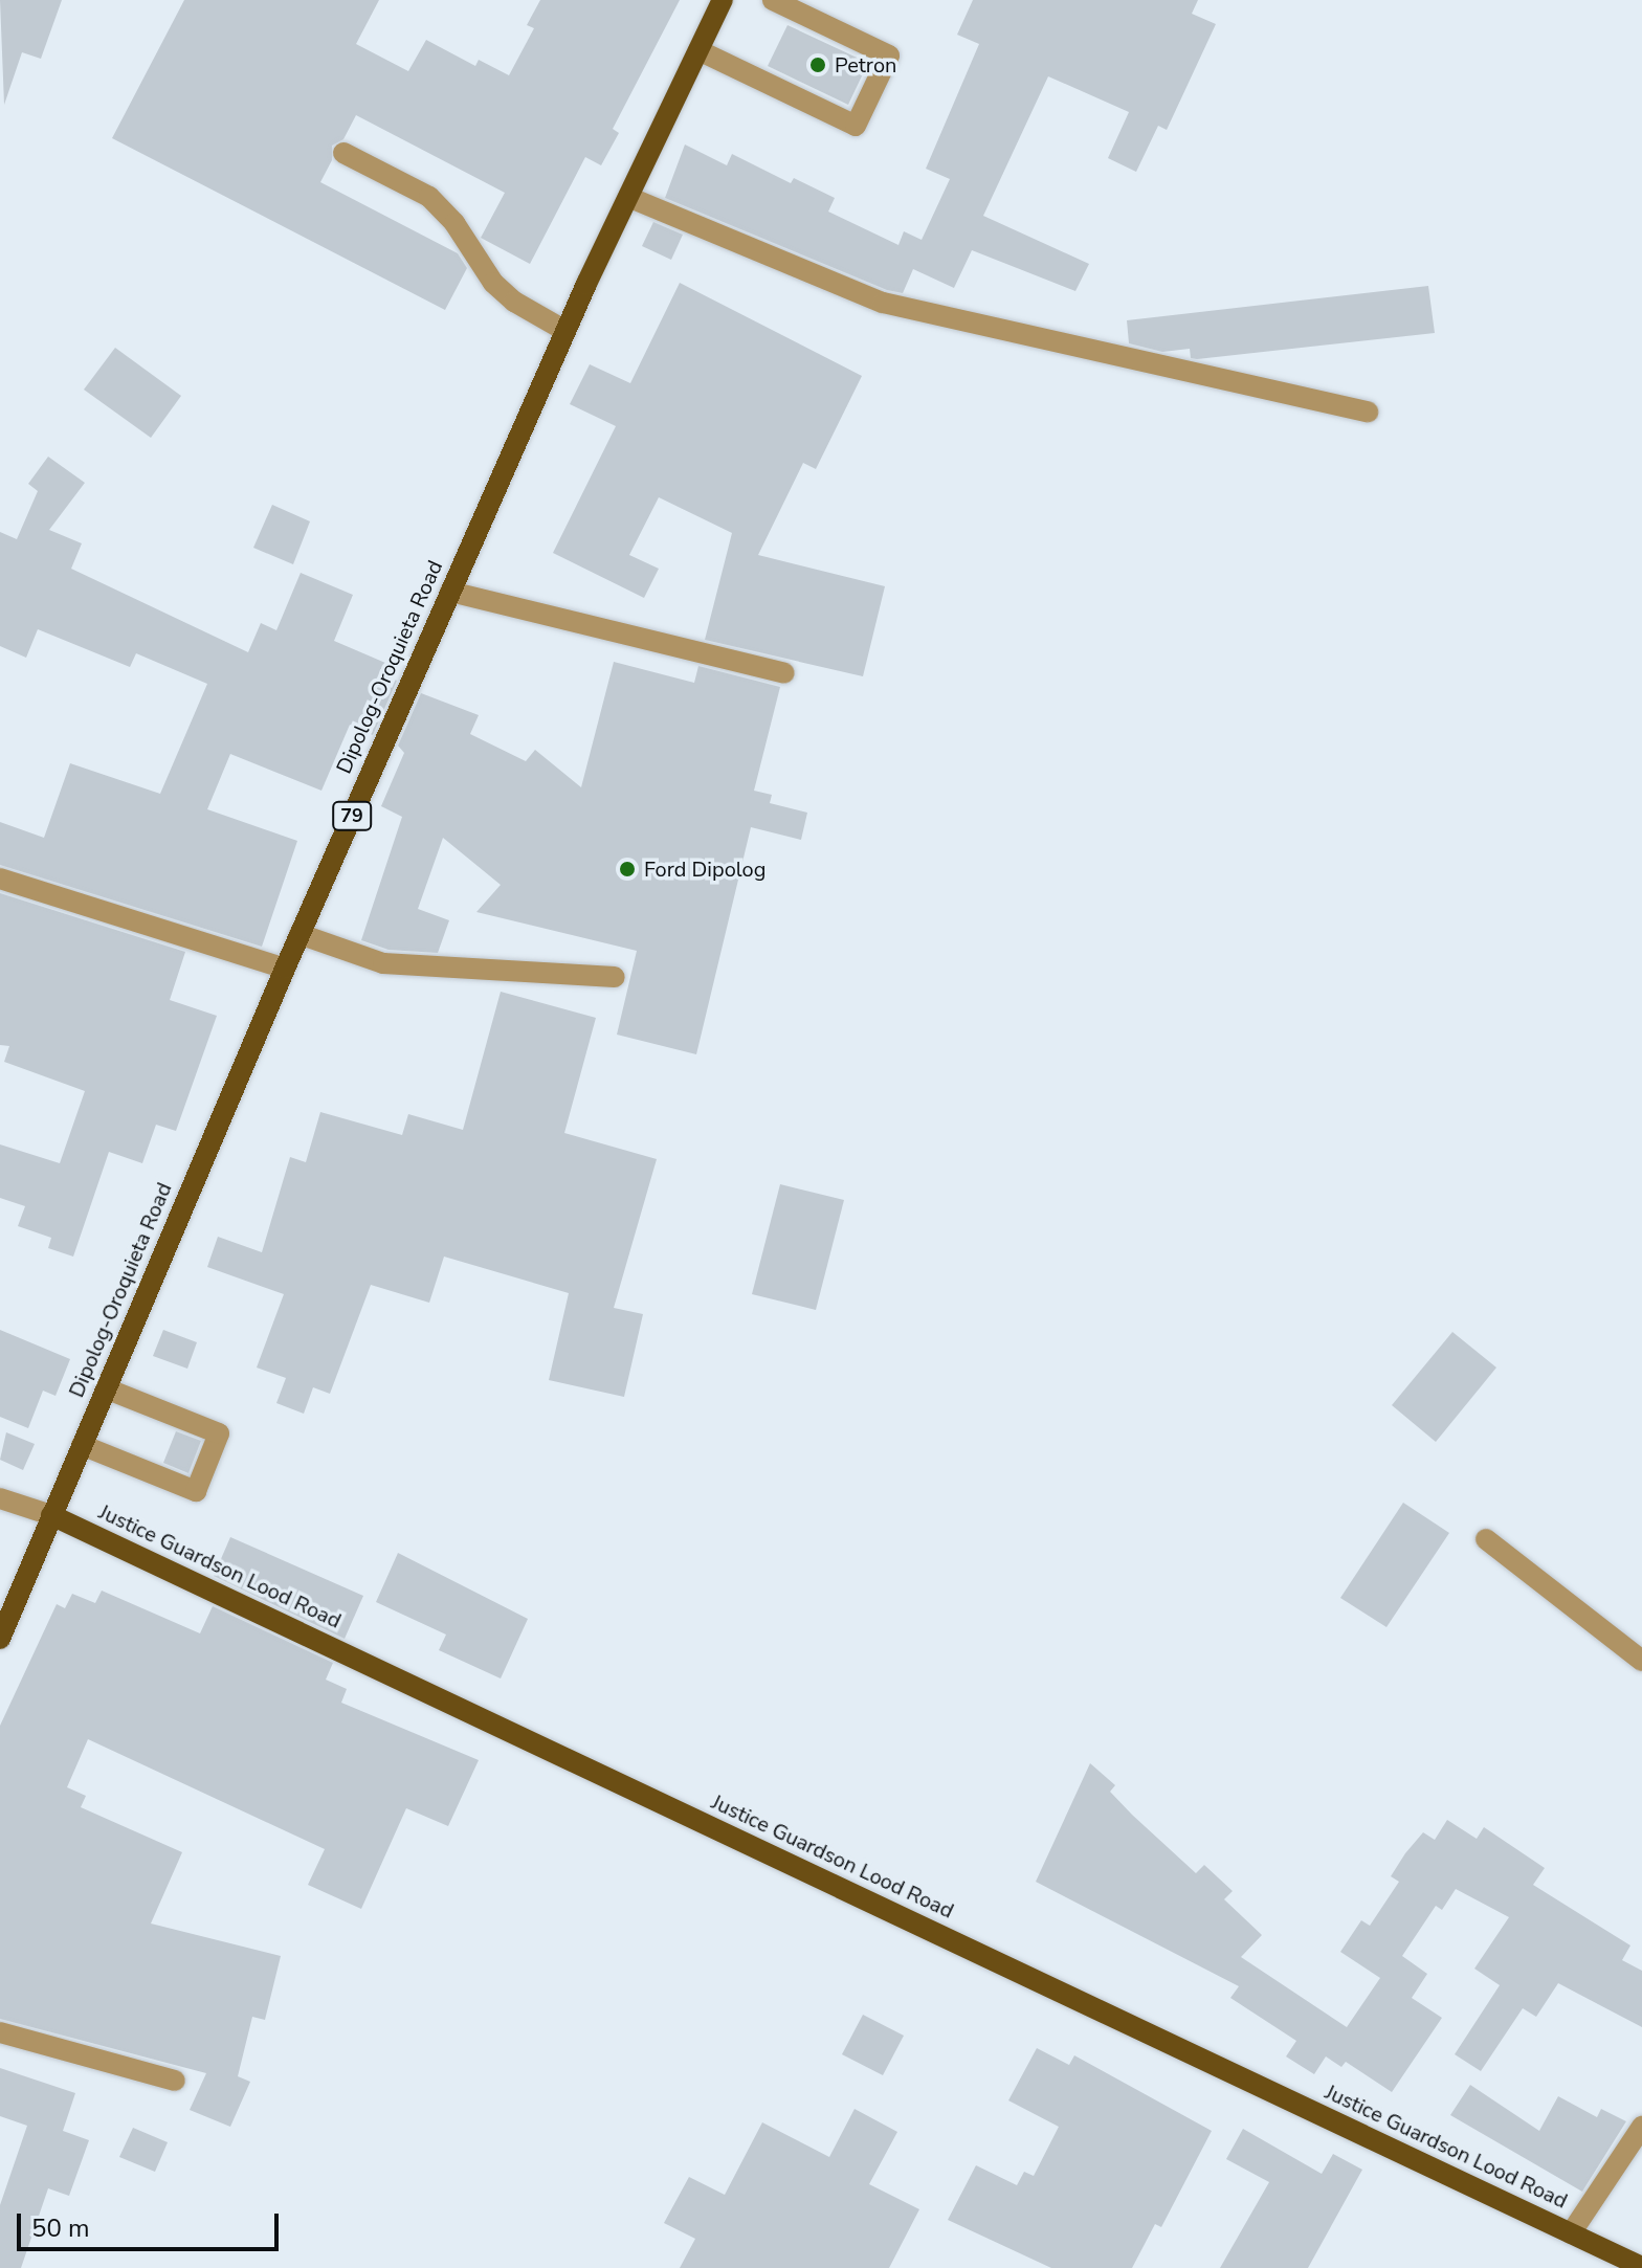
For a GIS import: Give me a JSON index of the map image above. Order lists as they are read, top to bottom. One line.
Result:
{"streets":{"main road":["Dipolog-Oroquieta Road","79","Justice Guardson Lood Road"]},"crossings":[["Dipolog-Oroquieta Road","Justice Guardson Lood Road"]],"places":["Petron","Ford Dipolog"],"scale_bar":"50 m"}
